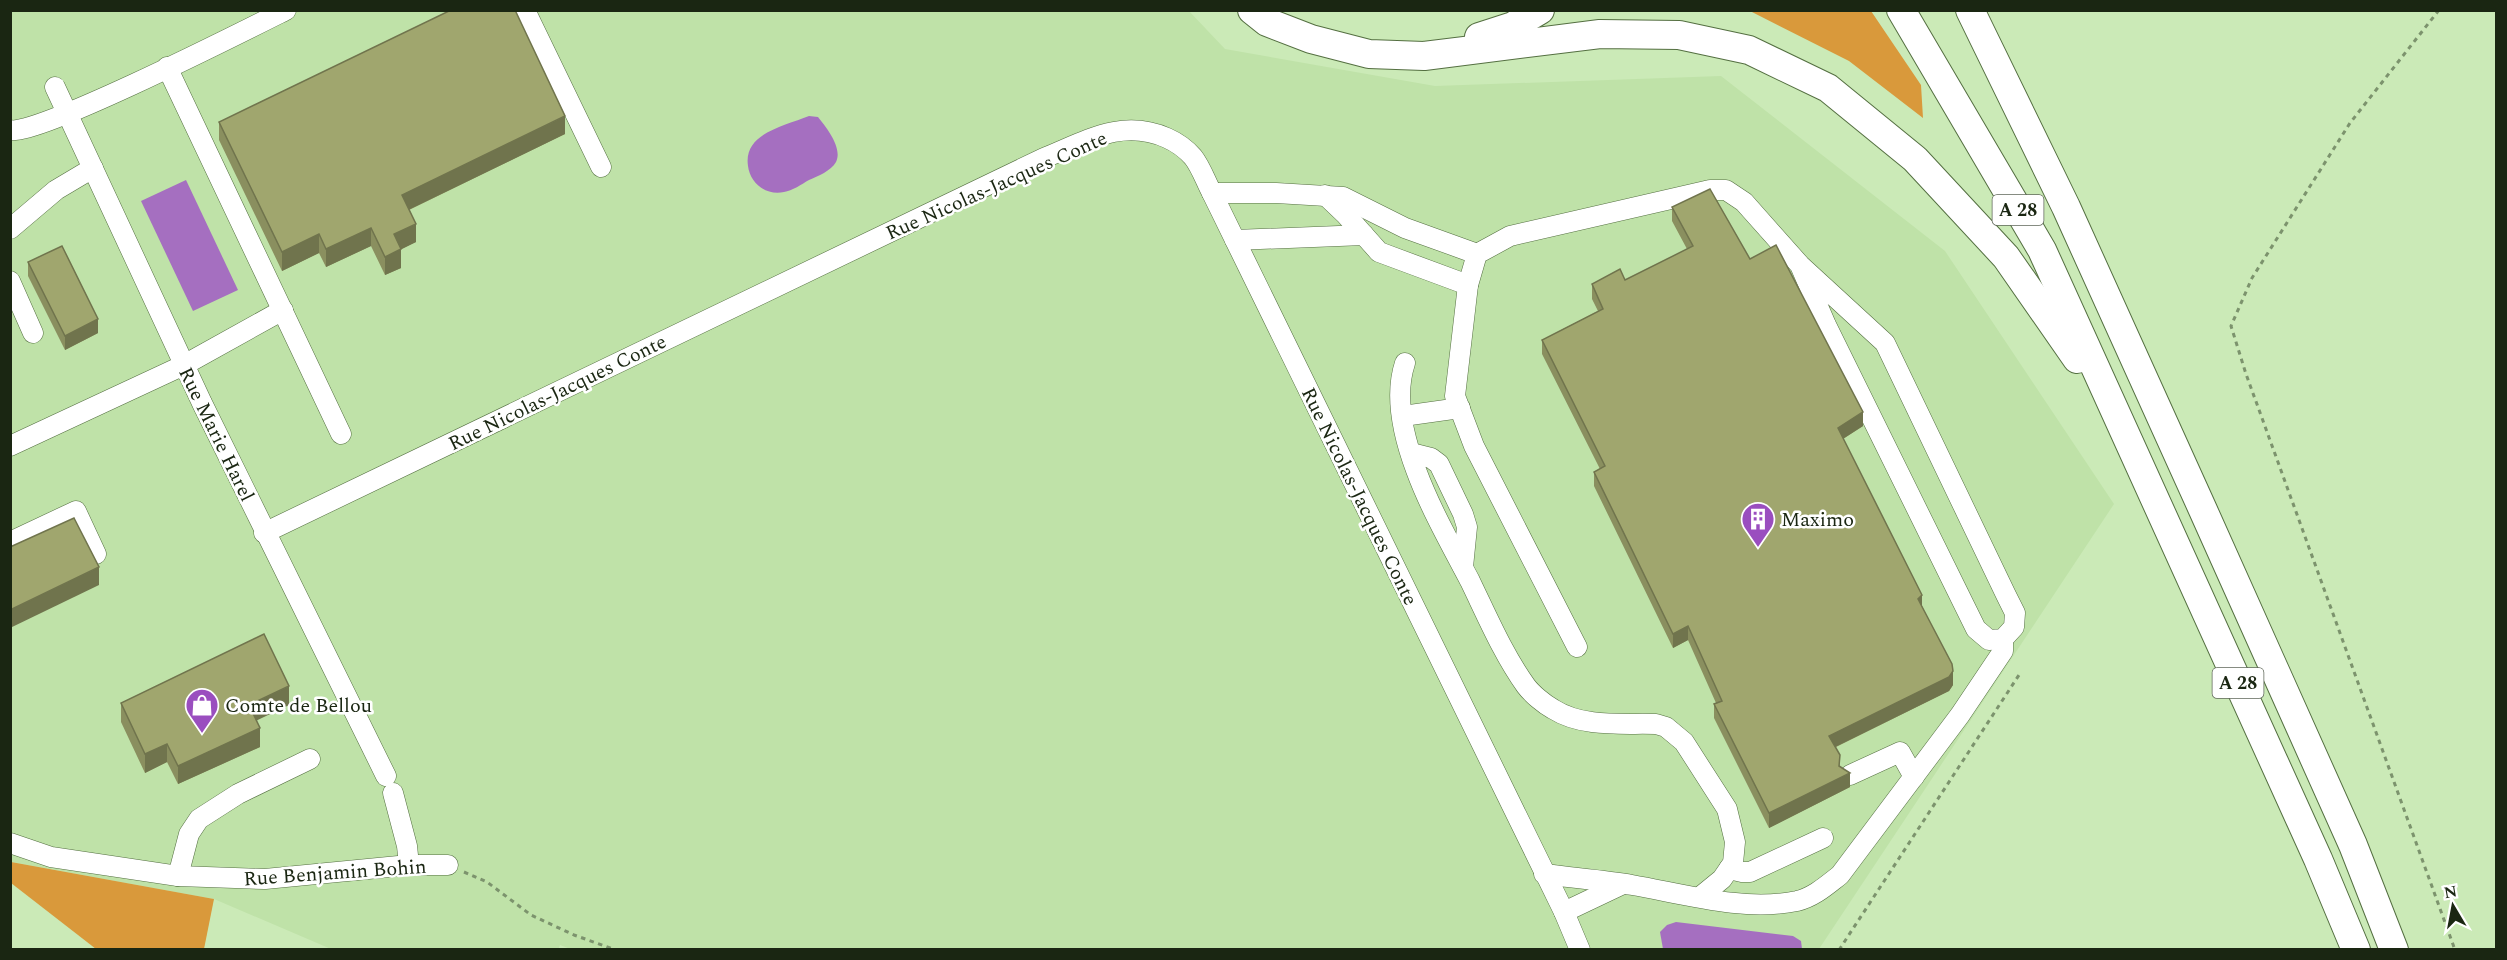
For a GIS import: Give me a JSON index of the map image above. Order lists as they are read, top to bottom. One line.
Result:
{"streets":{"highway":["A 28"],"street":["Rue Nicolas-Jacques Conte","Rue Marie Harel","Rue Benjamin Bohin"]},"crossings":[["Rue Nicolas-Jacques Conte","Rue Marie Harel"],["Rue Marie Harel","Rue Benjamin Bohin"]],"places":{"building":["Maximo"],"shop":["Comte de Bellou"]},"north":"top"}
